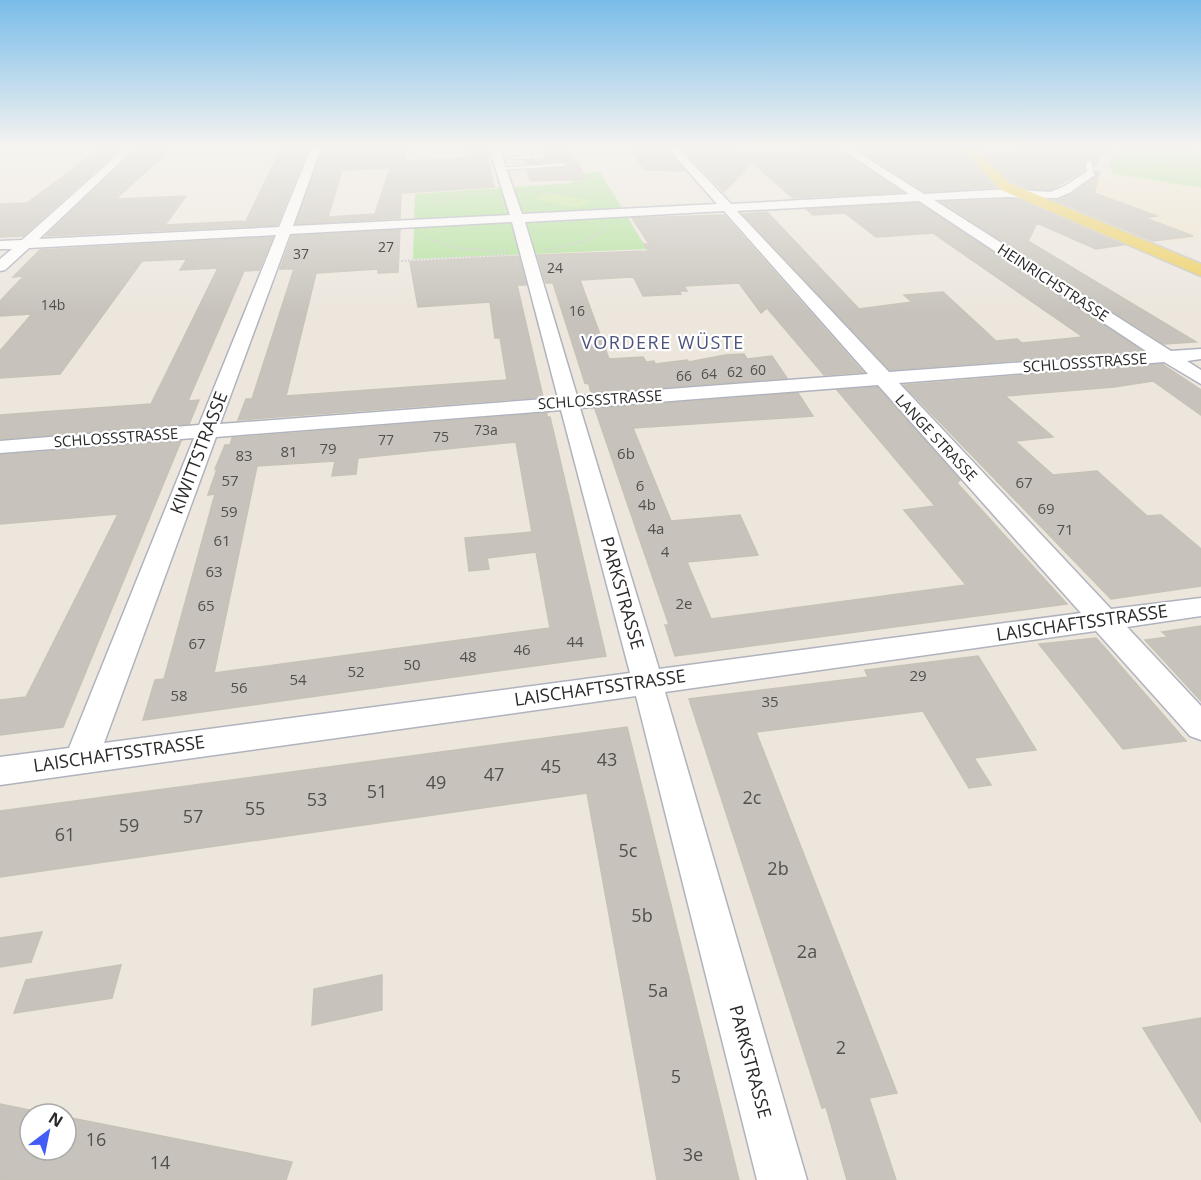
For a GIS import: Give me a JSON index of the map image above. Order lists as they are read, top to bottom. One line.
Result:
{"streets":{"street":["HEINRICHSTRASSE","SCHLOSSSTRASSE","LANGE STRASSE","KIWITTSTRASSE","PARKSTRASSE","LAISCHAFTSSTRASSE"]},"crossings":[["HEINRICHSTRASSE","SCHLOSSSTRASSE"],["SCHLOSSSTRASSE","LANGE STRASSE"],["SCHLOSSSTRASSE","KIWITTSTRASSE"],["SCHLOSSSTRASSE","PARKSTRASSE"],["LANGE STRASSE","LAISCHAFTSSTRASSE"],["KIWITTSTRASSE","LAISCHAFTSSTRASSE"],["PARKSTRASSE","LAISCHAFTSSTRASSE"]],"districts":["VORDERE WÜSTE"],"house_numbers":["27","37","24","14b","16","60","62","64","66","73a","75","77","79","81","6b","83","57","67","6","4b","69","59","4a","71","61","4","63","2e","65","44","67","46","48","50","52","29","54","56","58","35","43","45","47","49","51","2c","53","55","57","59","61","5c","2b","5b","2a","5a","2","5","16","3e","14"],"north":"top right"}
